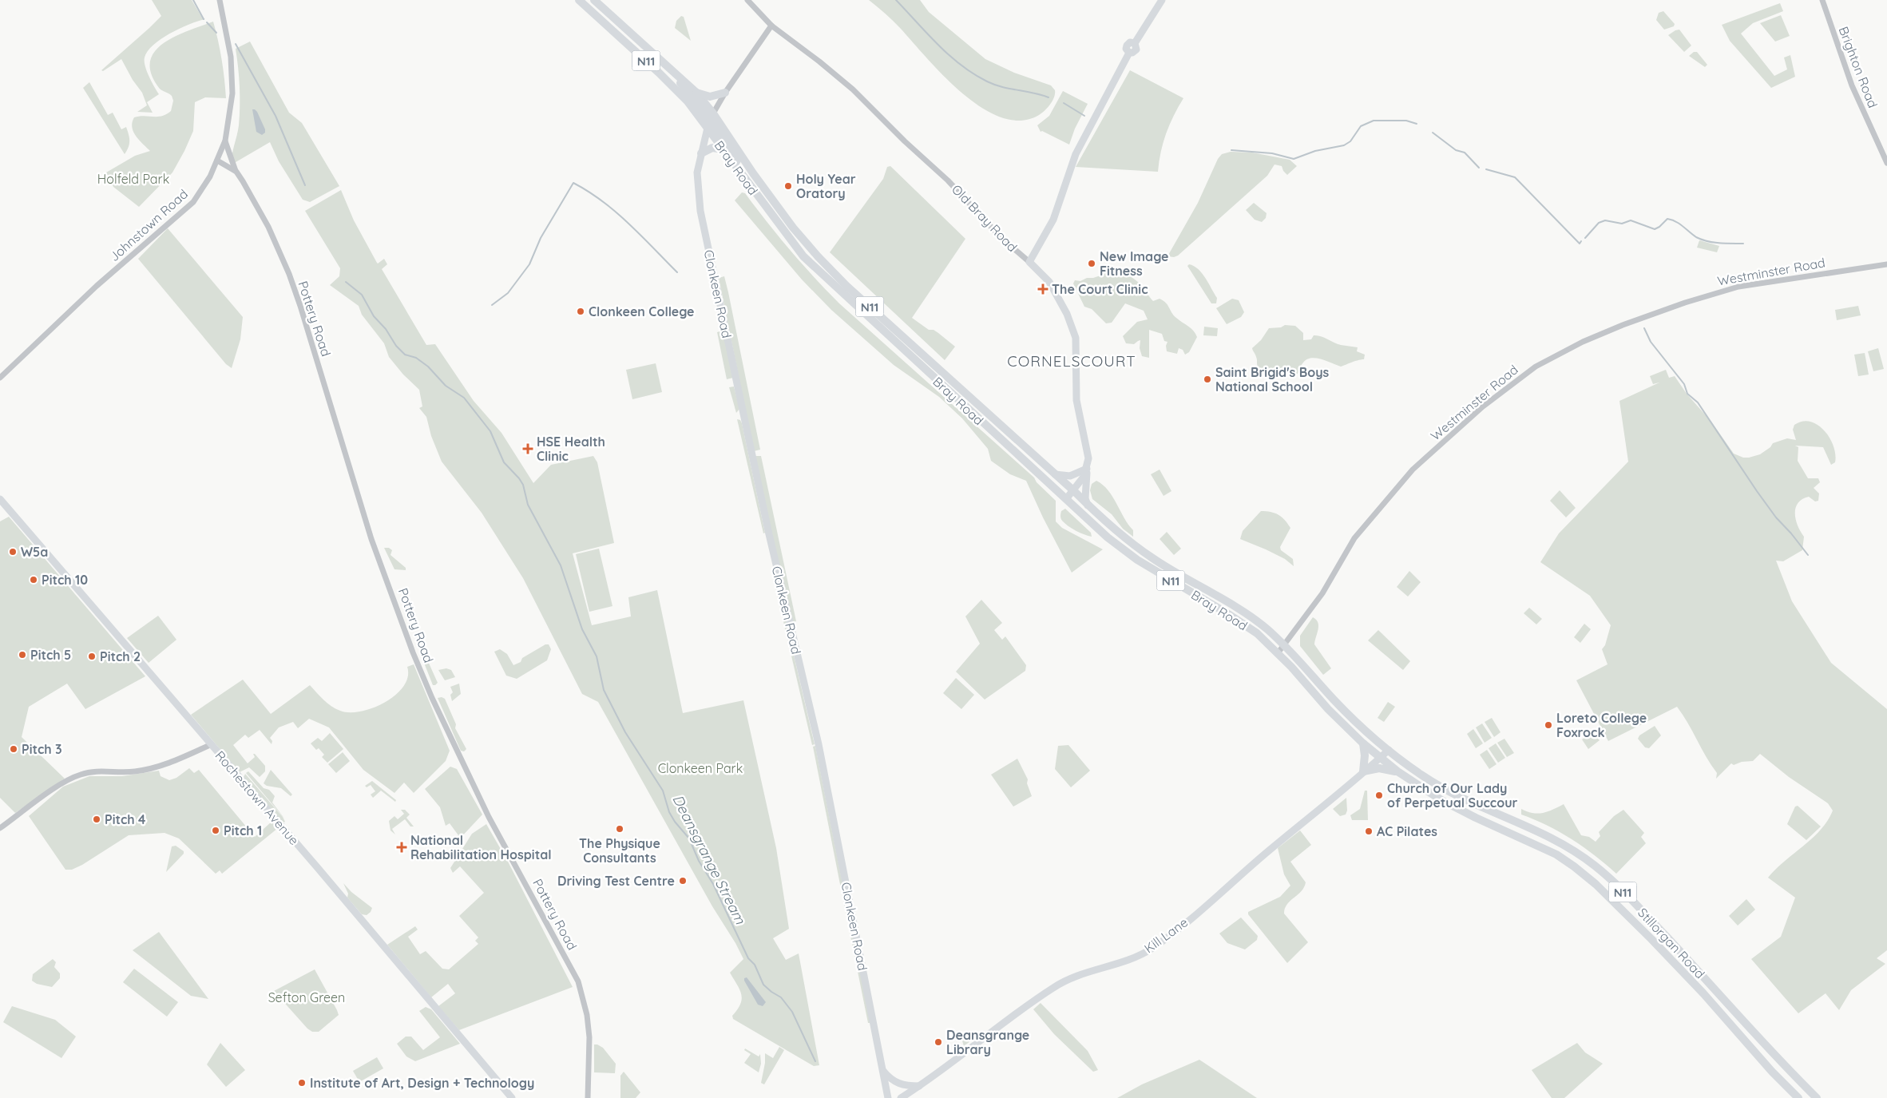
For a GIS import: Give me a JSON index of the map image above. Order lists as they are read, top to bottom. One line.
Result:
{"streets":{"highway":["N11","Bray Road","Stillorgan Road"],"main road":["Old Bray Road","Clonkeen Road","Rochestown Avenue","Kill Lane"],"street":["Brighton Road","Johnstown Road","Westminster Road","Pottery Road"]},"crossings":[["N11","Bray Road"],["N11","Clonkeen Road"],["Bray Road","Old Bray Road"],["Bray Road","Westminster Road"],["Bray Road","Clonkeen Road"],["Bray Road","Kill Lane"],["Bray Road","Stillorgan Road"],["Johnstown Road","Pottery Road"],["Kill Lane","Stillorgan Road"]],"districts":["CORNELSCOURT"],"water":["Deansgrange Stream"],"parks":["Holfeld Park","Clonkeen Park","Sefton Green"],"places":{"other":["Holy Year Oratory","New Image Fitness","Clonkeen College","Saint Brigid's Boys National School","W5a","Pitch 10","Pitch 5","Pitch 2","Loreto College Foxrock","Pitch 3","Church of Our Lady of Perpetual Succour","Pitch 4","The Physique Consultants","Pitch 1","AC Pilates","Driving Test Centre","Deansgrange Library","Institute of Art, Design + Technology"],"health":["The Court Clinic","HSE Health Clinic","National Rehabilitation Hospital"]}}
